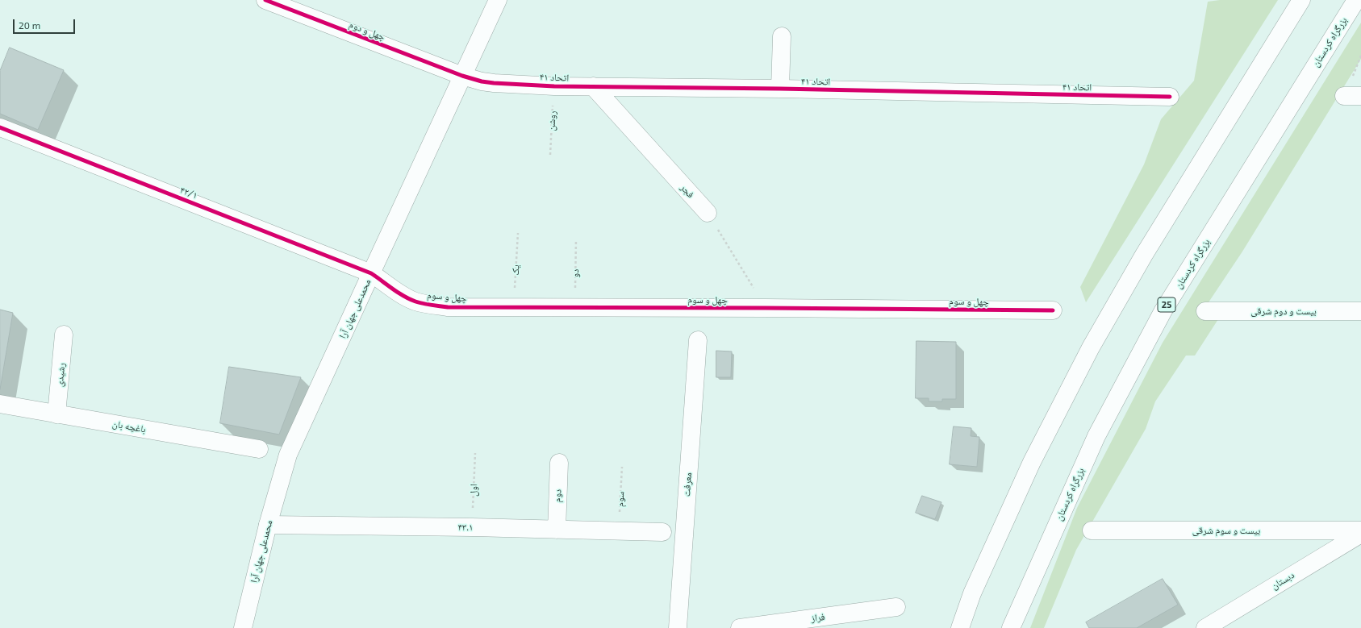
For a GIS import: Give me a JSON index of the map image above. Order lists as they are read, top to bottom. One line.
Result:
{"streets":{"main road":["چهل و دوم","بزرگراه کردستان","اتحاد ۴۱","فجر","۴۲/۱","چهل و سوم","25","محمدعلی جهان آرا","بیست و دوم شرقی","رشیدی","باغچه بان","معرفت","دوم","۴۳.۱","بیست و سوم شرقی","دبستان","فراز"],"path":["روشن","یک","دو","اول","سوم"]},"crossings":[["چهل و دوم","اتحاد ۴۱"],["چهل و دوم","محمدعلی جهان آرا"],["اتحاد ۴۱","روشن"],["اتحاد ۴۱","فجر"],["اتحاد ۴۱","محمدعلی جهان آرا"],["۴۲/۱","چهل و سوم"],["۴۲/۱","محمدعلی جهان آرا"],["یک","چهل و سوم"],["دو","چهل و سوم"],["چهل و سوم","محمدعلی جهان آرا"],["محمدعلی جهان آرا","۴۳.۱"],["رشیدی","باغچه بان"],["اول","۴۳.۱"],["دوم","۴۳.۱"],["سوم","۴۳.۱"]],"scale_bar":"20 m"}
